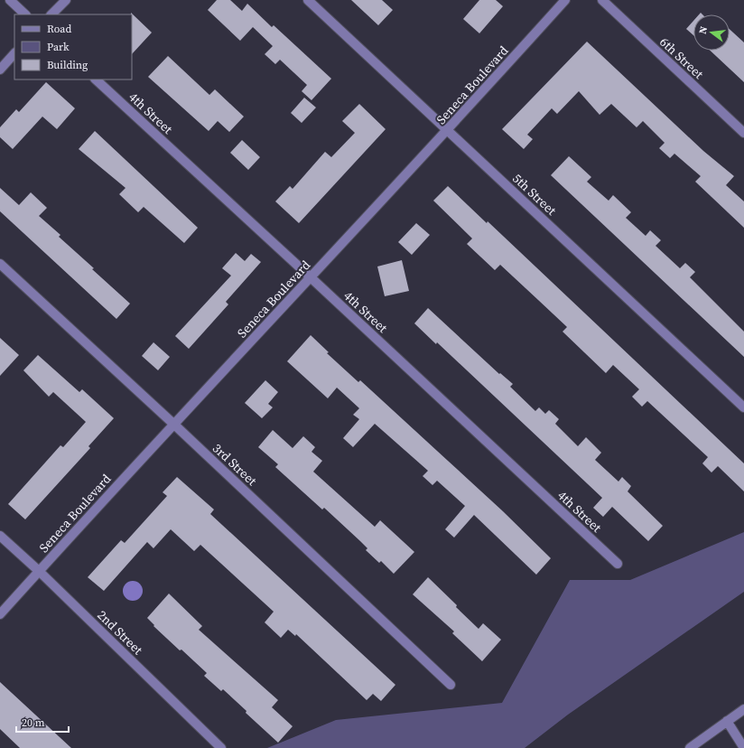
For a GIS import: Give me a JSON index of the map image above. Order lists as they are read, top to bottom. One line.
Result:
{"streets":{"street":["6th Street","Seneca Boulevard","4th Street","5th Street","3rd Street","2nd Street"]},"crossings":[["Seneca Boulevard","4th Street"],["Seneca Boulevard","5th Street"],["Seneca Boulevard","3rd Street"],["Seneca Boulevard","2nd Street"]],"legend":["Road","Park","Building"],"scale_bar":"20 m","north":"left"}
